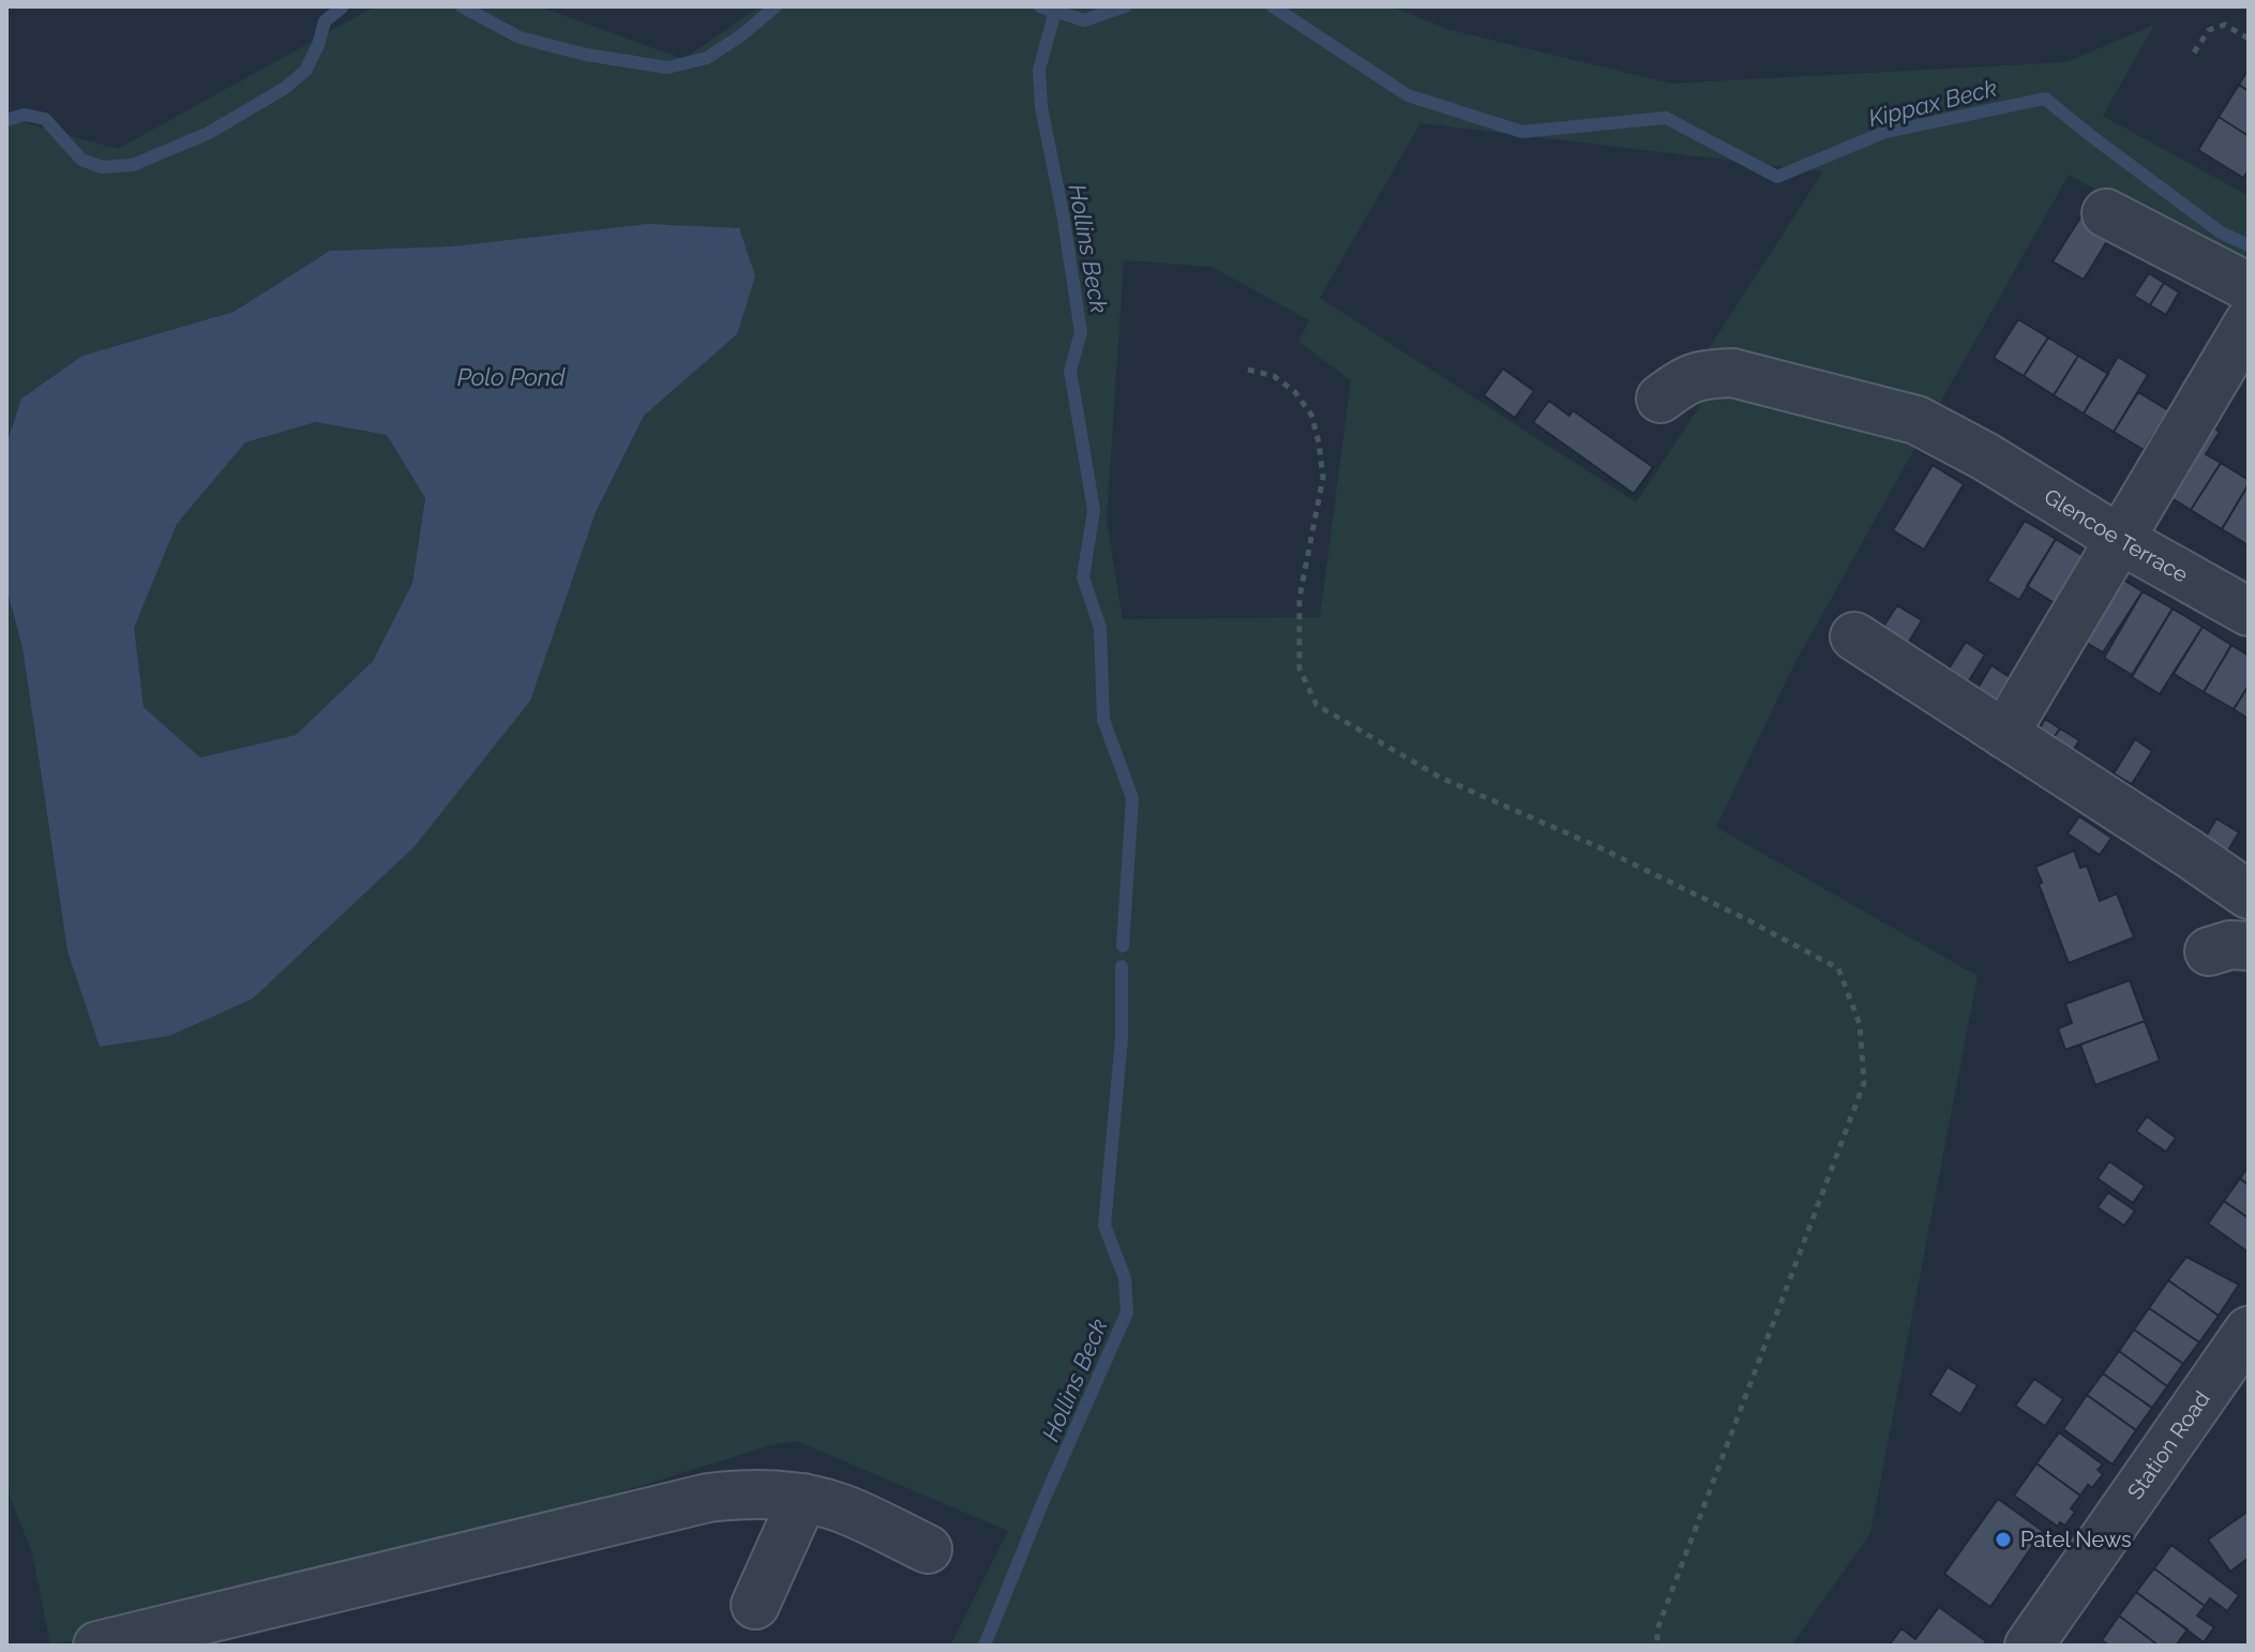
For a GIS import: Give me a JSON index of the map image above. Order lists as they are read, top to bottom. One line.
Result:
{"streets":{"street":["Glencoe Terrace","Station Road"]},"water":["Kippax Beck","Hollins Beck","Polo Pond"],"places":["Patel News"]}
